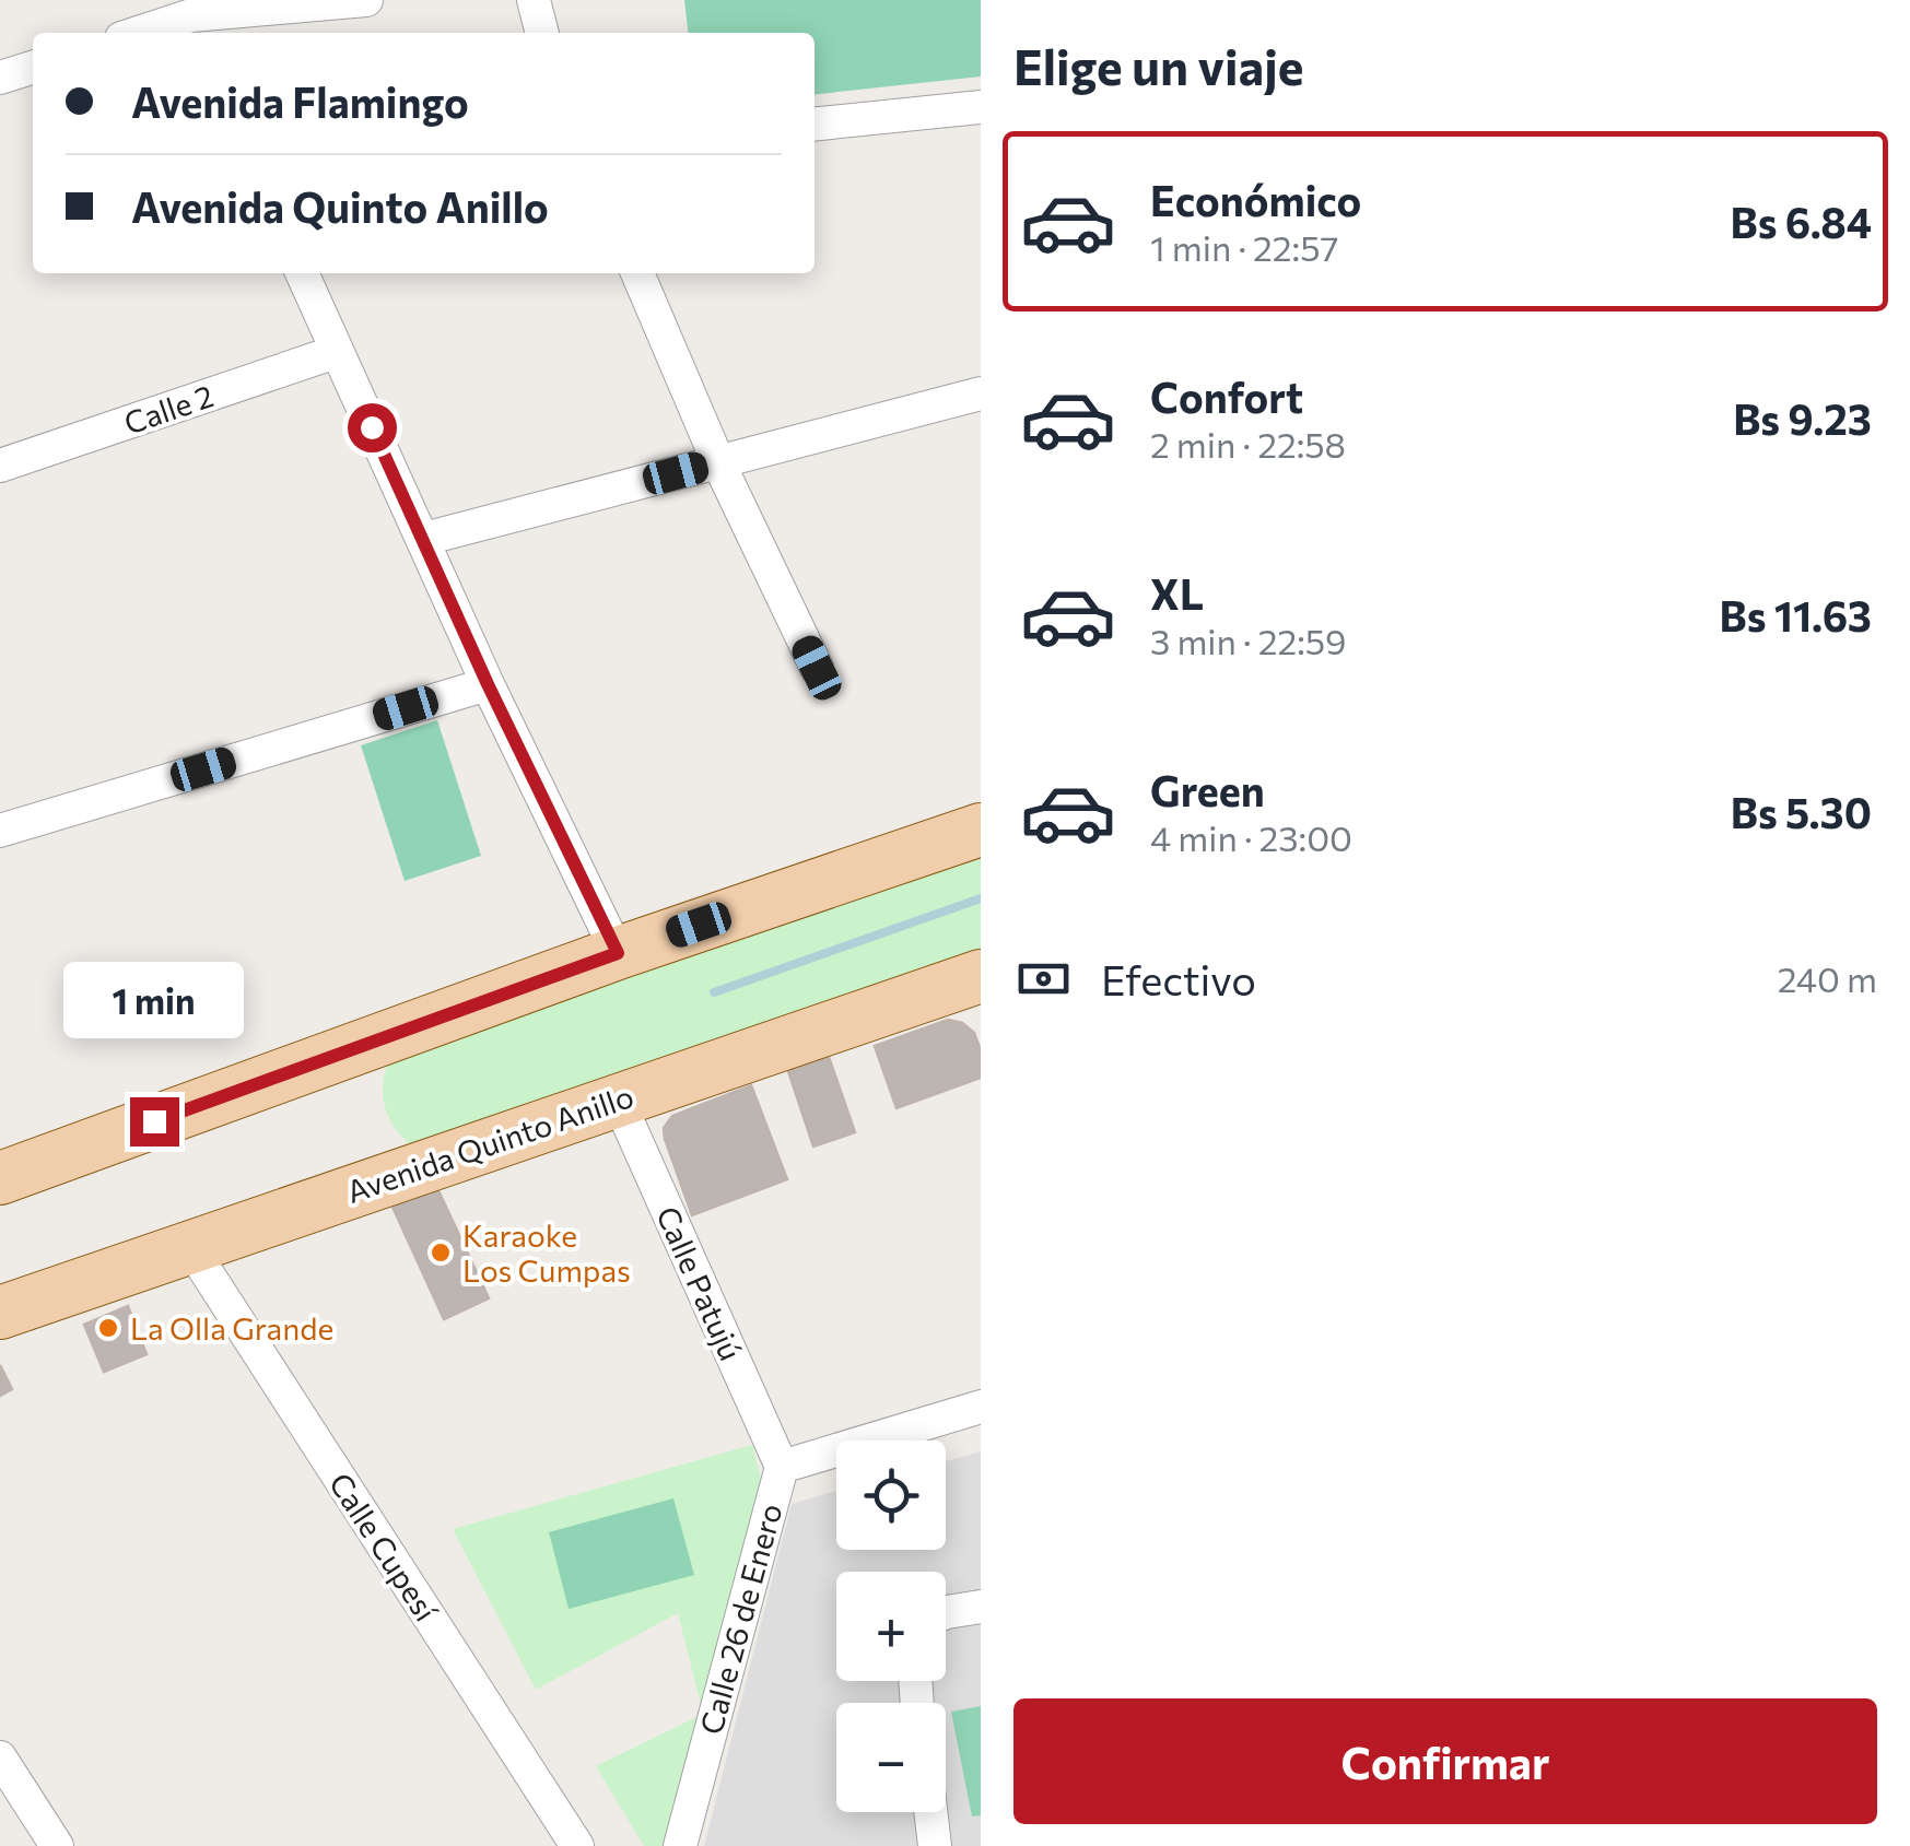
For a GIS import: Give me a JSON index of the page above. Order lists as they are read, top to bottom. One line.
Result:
{"streets":{"main road":["Avenida Quinto Anillo"],"street":["Calle 2","Calle Patujú","Calle Cupesí","Calle 26 de Enero"]},"crossings":[["Avenida Quinto Anillo","Calle Patujú"],["Avenida Quinto Anillo","Calle Cupesí"],["Calle Patujú","Calle 26 de Enero"]],"places":["Karaoke Los Cumpas","La Olla Grande"],"page":{"heading":"Elige un viaje","banner":["Avenida Flamingo","Avenida Quinto Anillo"],"list":[{"name":"Económico","note":"1 min · 22:57","value":"Bs 6.84"},{"name":"Confort","note":"2 min · 22:58","value":"Bs 9.23"},{"name":"XL","note":"3 min · 22:59","value":"Bs 11.63"},{"name":"Green","note":"4 min · 23:00","value":"Bs 5.30"}],"pay":["Efectivo","240 m"],"bubble":"1 min","map_buttons":["+","−"],"buttons":"Confirmar"}}
